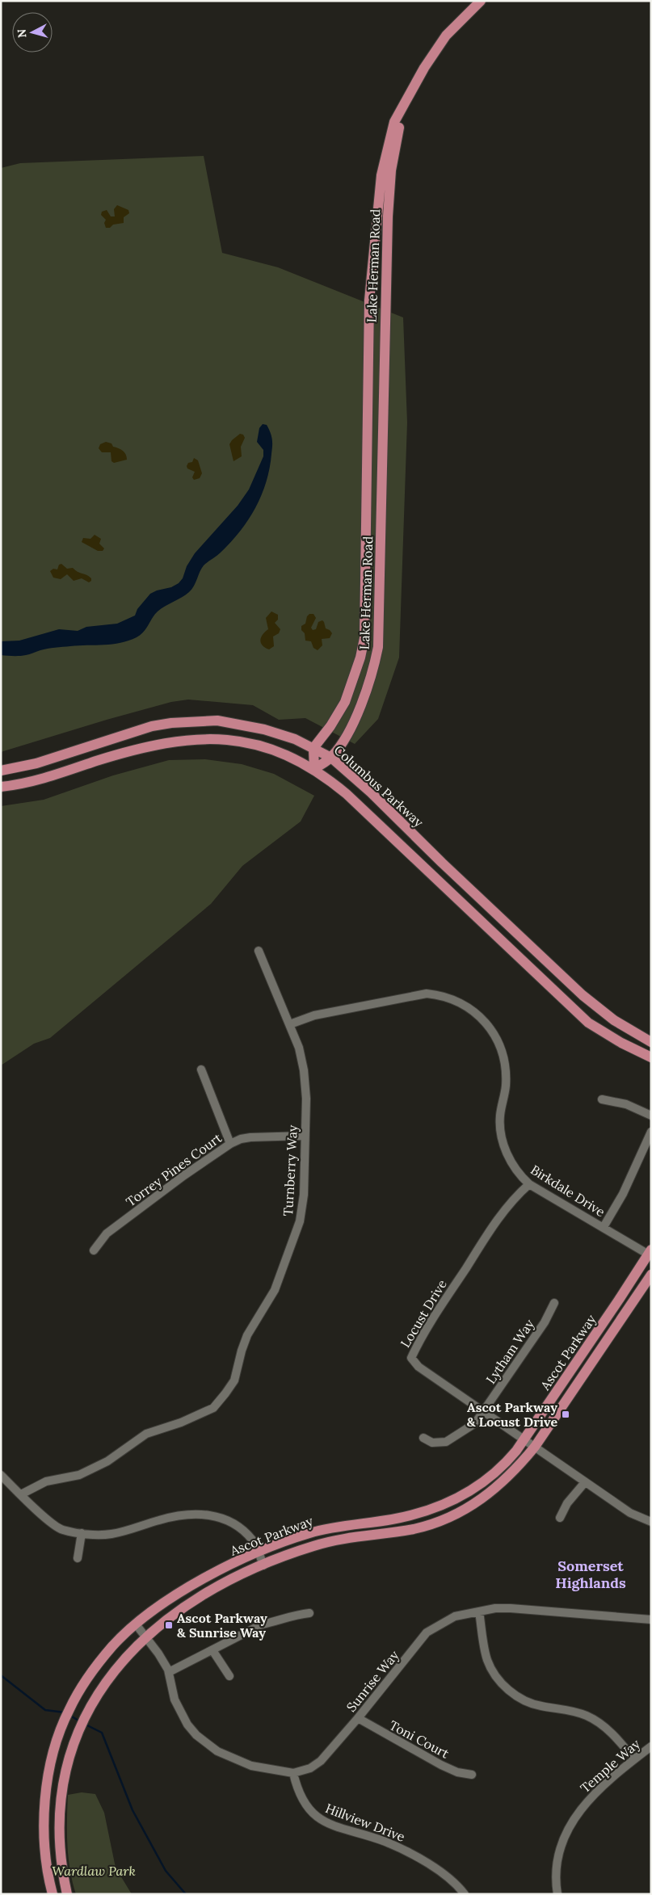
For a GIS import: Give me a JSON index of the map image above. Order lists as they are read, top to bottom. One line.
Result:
{"streets":{"main road":["Lake Herman Road","Columbus Parkway","Ascot Parkway"],"street":["Torrey Pines Court","Turnberry Way","Birkdale Drive","Locust Drive","Lytham Way","Sunrise Way","Toni Court","Temple Way","Hillview Drive"]},"crossings":[["Lake Herman Road","Columbus Parkway"],["Torrey Pines Court","Turnberry Way"],["Turnberry Way","Birkdale Drive"],["Birkdale Drive","Locust Drive"],["Birkdale Drive","Ascot Parkway"],["Locust Drive","Lytham Way"],["Locust Drive","Ascot Parkway"],["Ascot Parkway","Sunrise Way"],["Sunrise Way","Toni Court"],["Sunrise Way","Hillview Drive"]],"districts":["Somerset Highlands"],"parks":["Wardlaw Park"],"places":{"transit":["Ascot Parkway & Locust Drive","Ascot Parkway & Sunrise Way"]},"north":"left"}
